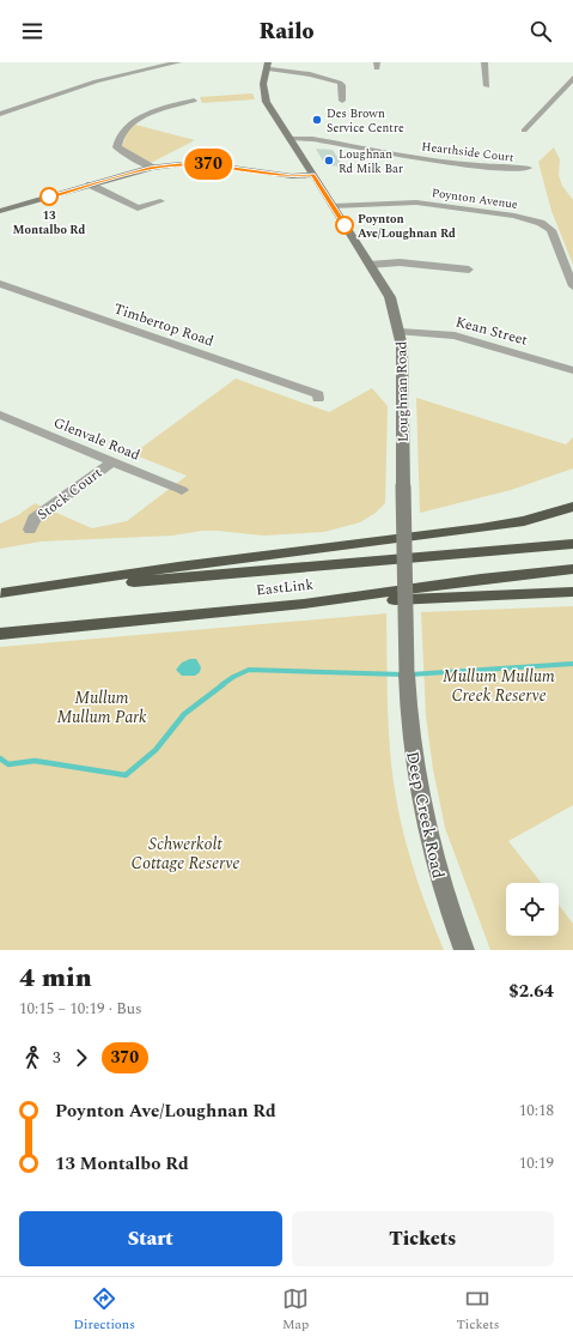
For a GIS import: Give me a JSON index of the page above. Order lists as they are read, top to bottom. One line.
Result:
{"streets":{"highway":["EastLink"],"main road":["Loughnan Road","Deep Creek Road"],"street":["Hearthside Court","Poynton Avenue","Timbertop Road","Kean Street","Glenvale Road","Stock Court"]},"crossings":[["Hearthside Court","Loughnan Road"],["Poynton Avenue","Loughnan Road"],["Kean Street","Loughnan Road"],["Loughnan Road","Deep Creek Road"],["Glenvale Road","Stock Court"]],"parks":["Mullum Mullum Creek Reserve","Mullum Mullum Park","Schwerkolt Cottage Reserve"],"places":["Des Brown Service Centre","Loughnan Rd Milk Bar","13 Montalbo Rd","Poynton Ave/Loughnan Rd"],"lines":["bus line 370"],"page":{"header":"Railo","on_map":"370","heading":["4 min","10:15 – 10:19 · Bus","$2.64"],"legs":["3","370"],"list":[{"name":"Poynton Ave/Loughnan Rd","value":"10:18"},{"name":"13 Montalbo Rd","value":"10:19"}],"buttons":["Start","Tickets"],"tabs":["Directions","Map","Tickets"]}}
